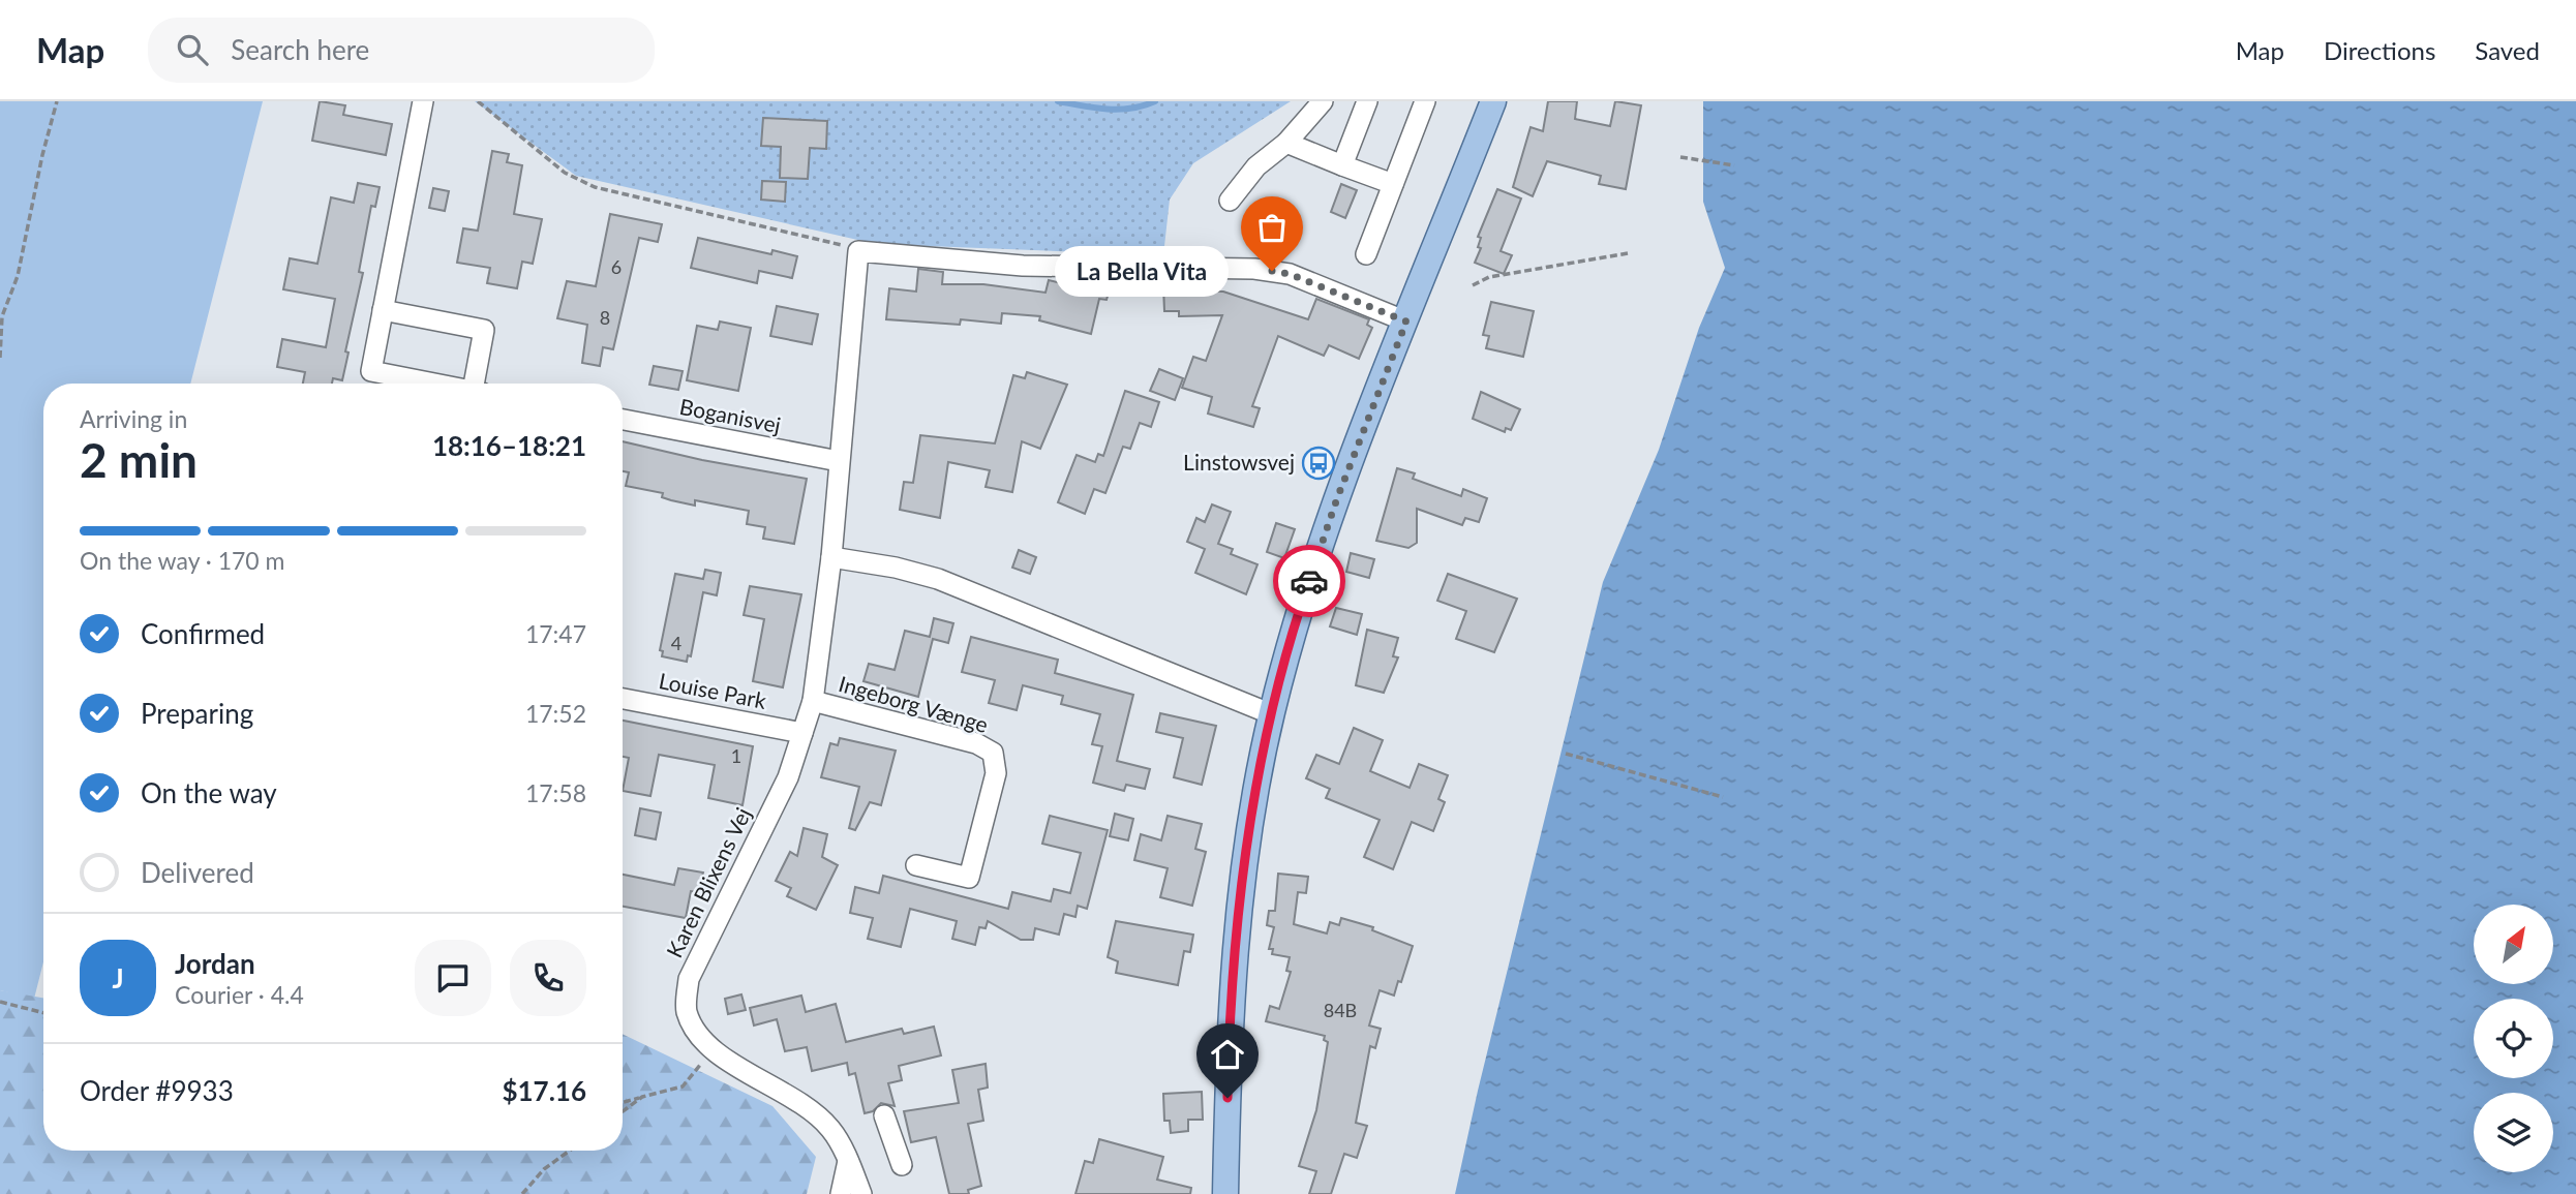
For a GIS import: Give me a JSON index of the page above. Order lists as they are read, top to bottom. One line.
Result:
{"streets":{"street":["Boganisvej","Louise Park","Ingeborg Vænge","Karen Blixens Vej"]},"crossings":[["Boganisvej","Karen Blixens Vej"],["Louise Park","Karen Blixens Vej"],["Ingeborg Vænge","Karen Blixens Vej"]],"places":{"other":["La Bella Vita"],"bus stop":["Linstowsvej"]},"house_numbers":["6","8","4","1","84B"],"north":"top right","page":{"header":"Map","search":"Search here","nav":["Map","Directions","Saved"],"bubble":"La Bella Vita","heading":["2 min","Arriving in","18:16–18:21"],"panel":["Jordan","Courier · 4.4","Order #9933","$17.16"],"bar":"On the way · 170 m","list":[["Confirmed","17:47"],["Preparing","17:52"],["On the way","17:58"],"Delivered"],"round":"J"}}
